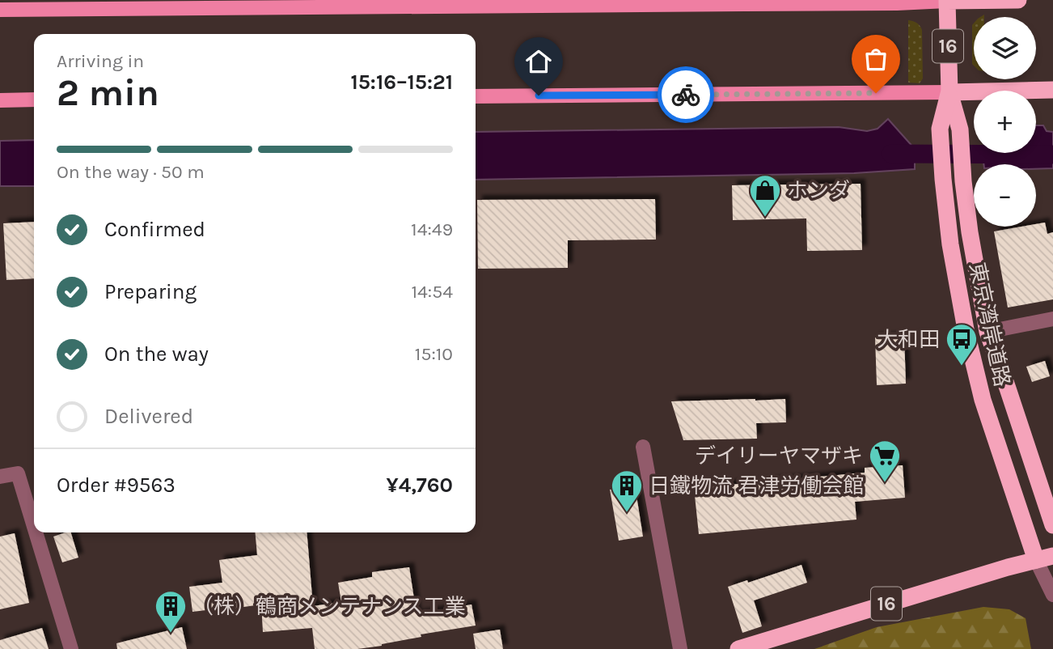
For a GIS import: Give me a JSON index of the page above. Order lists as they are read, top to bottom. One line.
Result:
{"streets":{"highway":["16","東京湾岸道路"]},"crossings":[["16","東京湾岸道路"]],"places":{"shop":["ホンダ"],"bus stop":["大和田"],"supermarket":["デイリーヤマザキ"],"building":["日鐵物流 君津労働会館","（株）鶴商メンテナンス工業"]},"page":{"map_buttons":["+","−"],"heading":["2 min","Arriving in","15:16–15:21"],"panel":["Order #9563","¥4,760"],"bar":"On the way · 50 m","list":[["Confirmed","14:49"],["Preparing","14:54"],["On the way","15:10"],"Delivered"]}}
